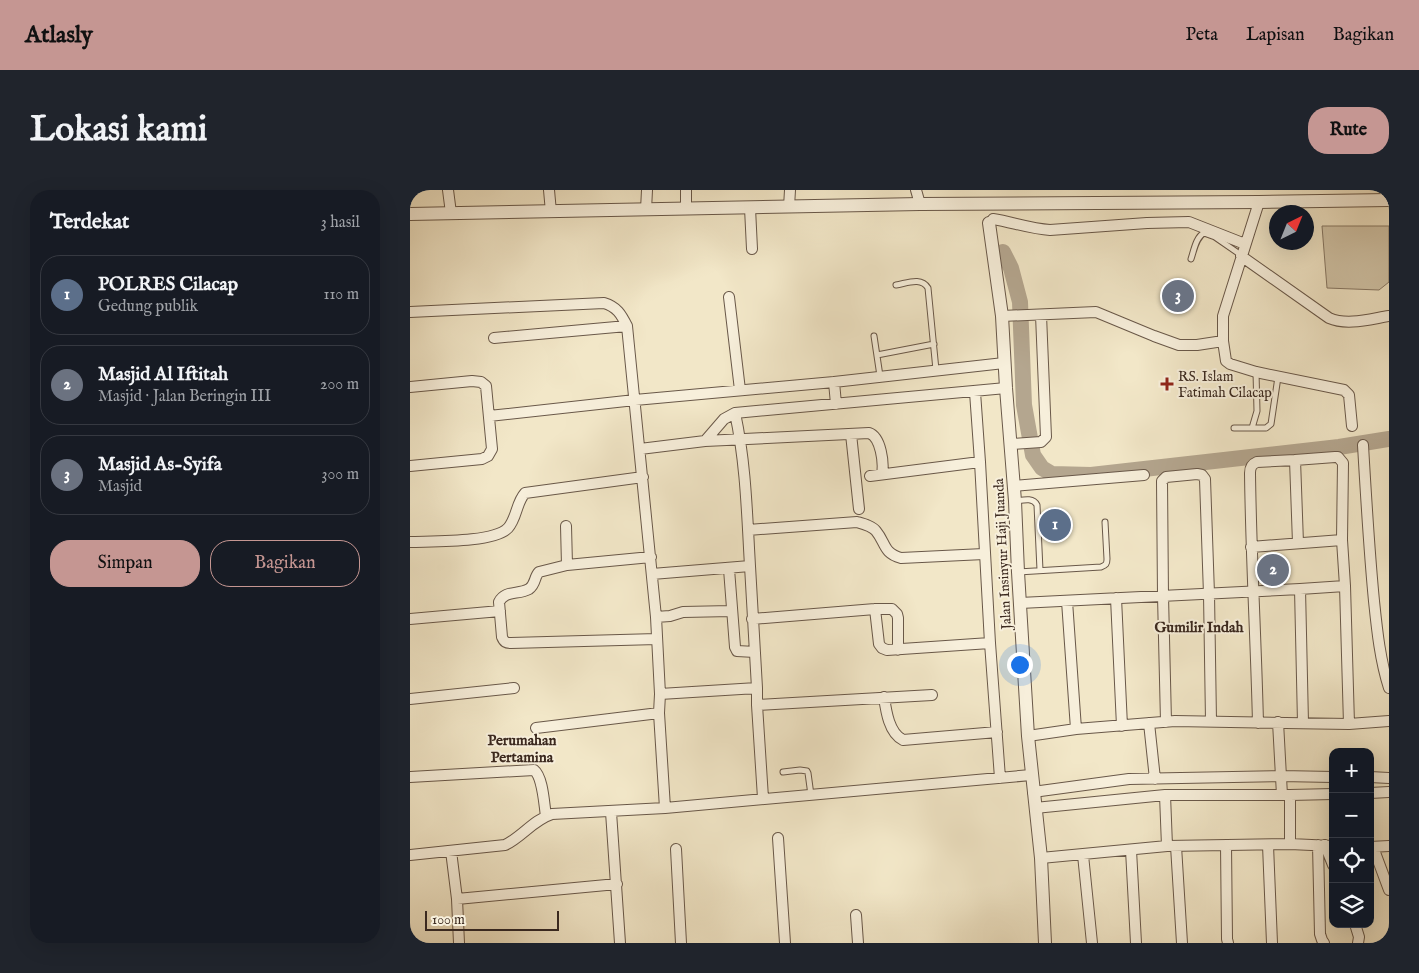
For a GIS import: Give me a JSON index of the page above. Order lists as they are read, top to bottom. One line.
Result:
{"streets":{"street":["Jalan Insinyur Haji Juanda"]},"districts":["Gumilir Indah","Perumahan Pertamina"],"places":{"health":["RS. Islam Fatimah Cilacap"]},"scale_bar":"100 m","north":"top right","page":{"header":"Atlasly","nav":["Peta","Lapisan","Bagikan"],"buttons":["Rute",["Simpan","Bagikan"]],"title":"Lokasi kami","heading":["Terdekat","3 hasil"],"list":[{"mark":"1","name":"POLRES Cilacap","note":"Gedung publik","value":"110 m"},{"mark":"2","name":"Masjid Al Iftitah","note":"Masjid · Jalan Beringin III","value":"200 m"},{"mark":"3","name":"Masjid As-Syifa","note":"Masjid","value":"300 m"}],"pins":["3","1","2"],"map_buttons":["+","−"],"scale":"100 m"}}
